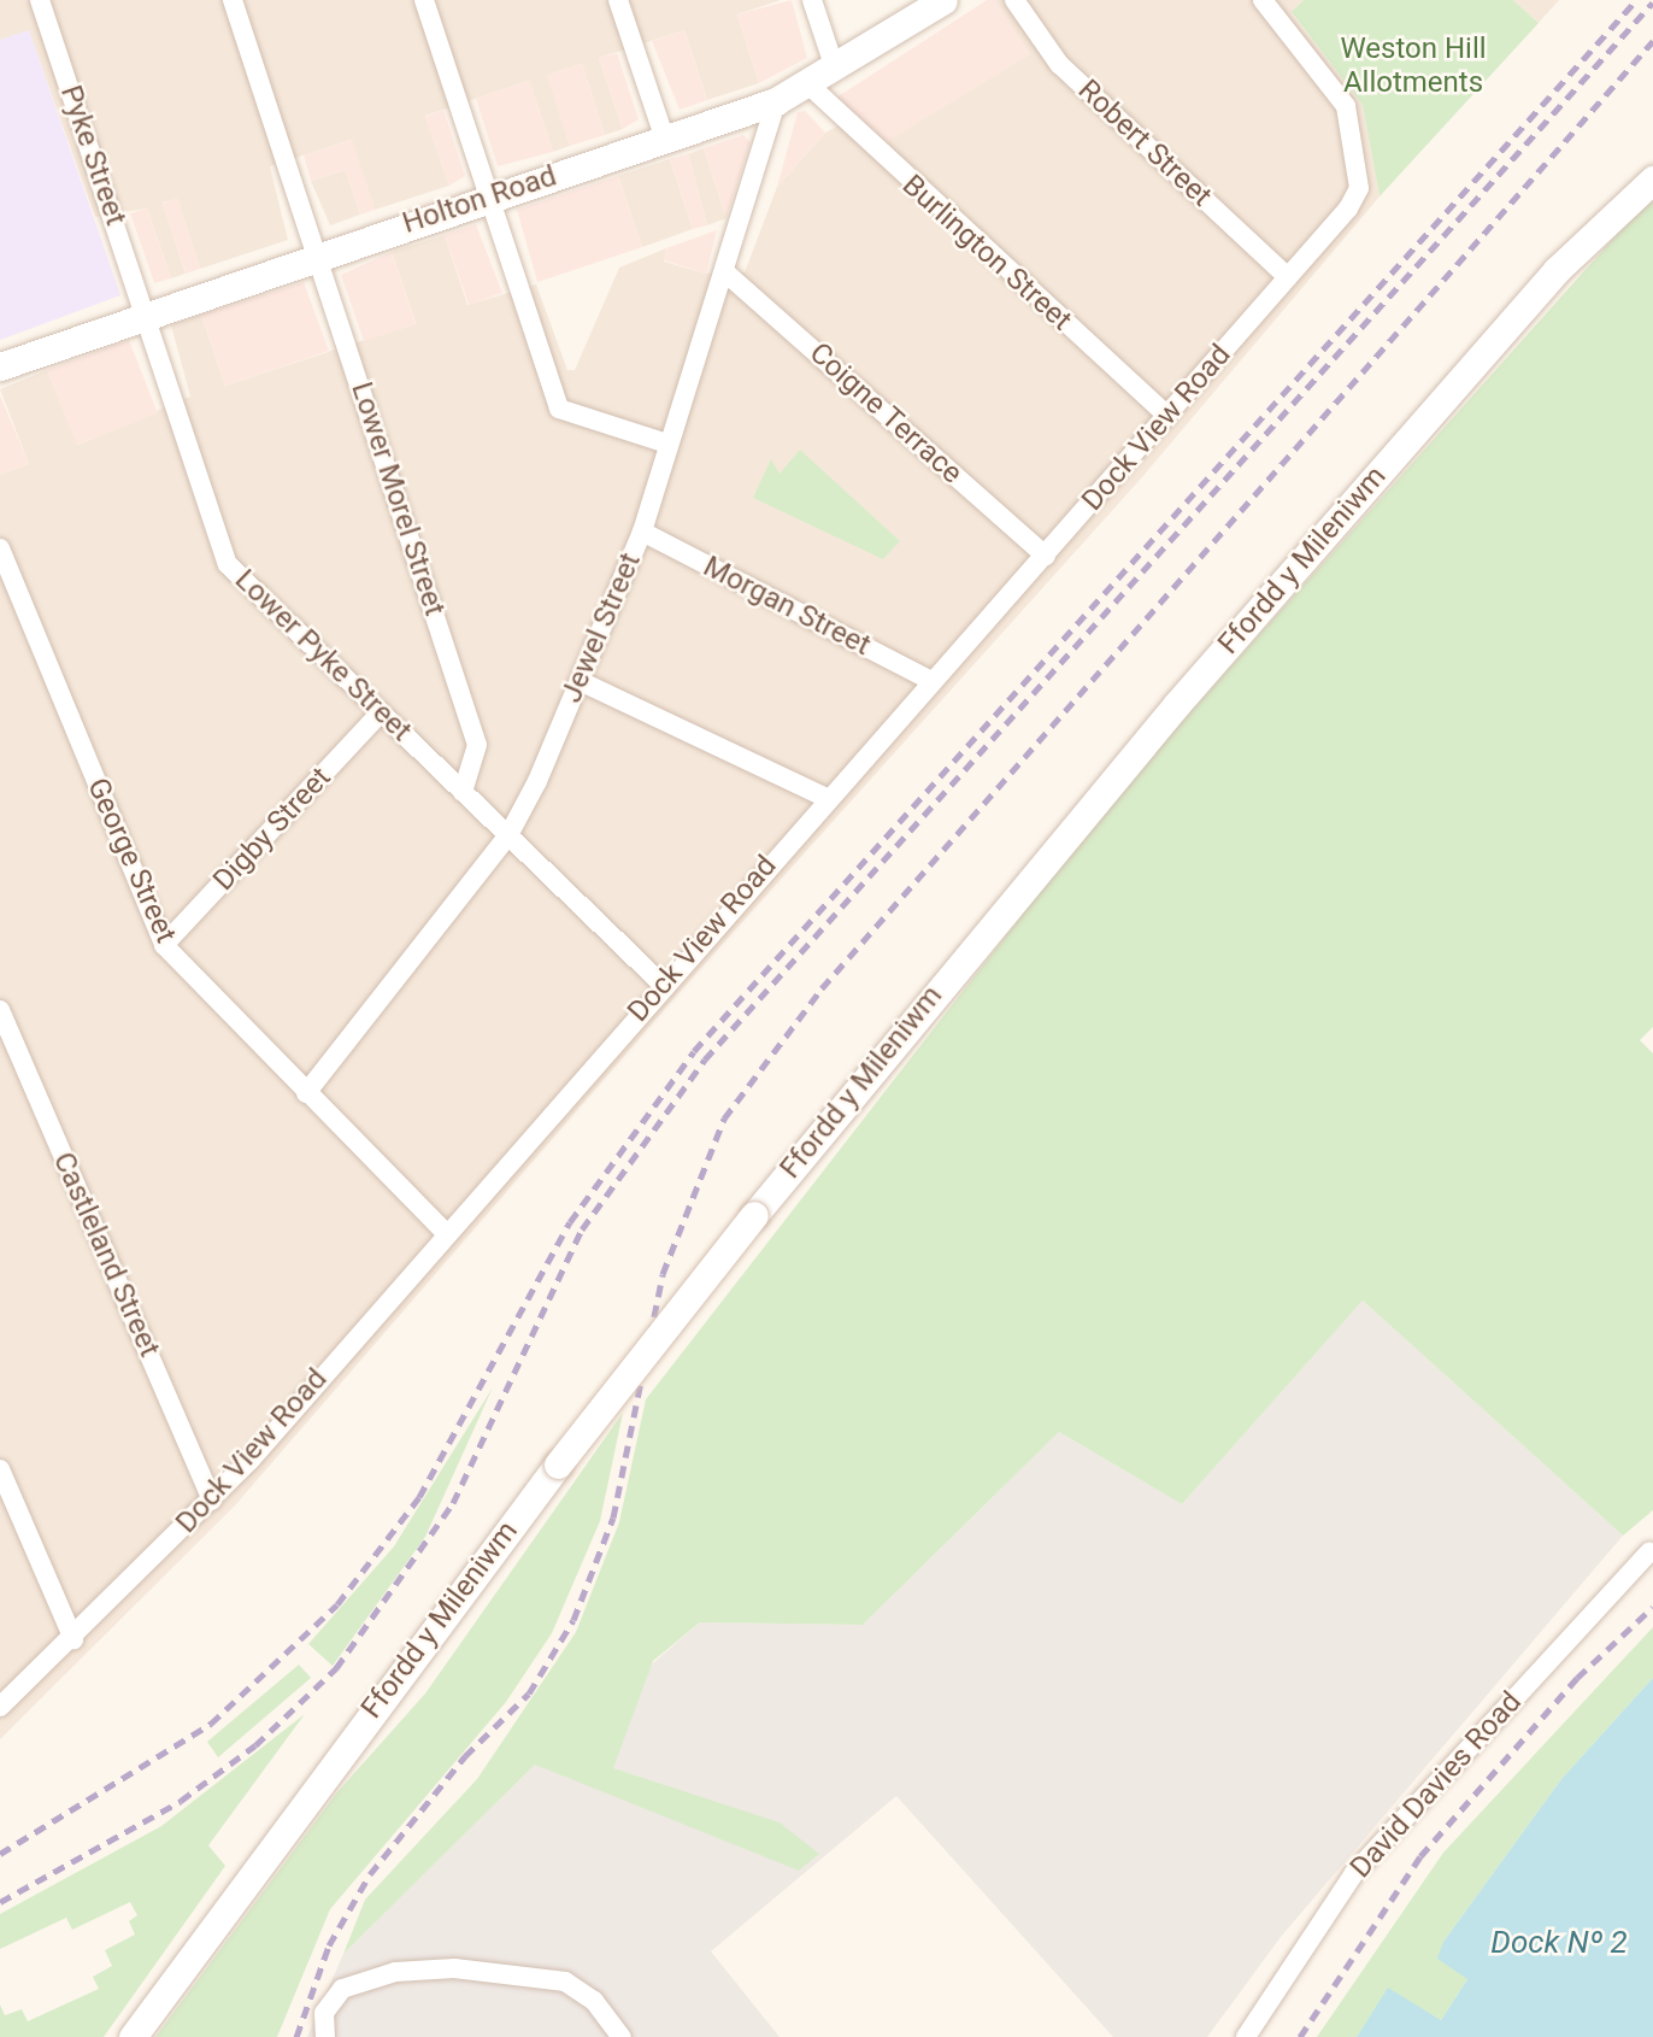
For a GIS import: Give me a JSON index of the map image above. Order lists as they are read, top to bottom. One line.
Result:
{"streets":{"street":["Robert Street","Pyke Street","Holton Road","Burlington Street","Coigne Terrace","Dock View Road","Lower Morel Street","Ffordd y Mileniwm","Morgan Street","Jewel Street","Lower Pyke Street","Digby Street","George Street","Castleland Street","David Davies Road"]},"crossings":[["Robert Street","Dock View Road"],["Pyke Street","Holton Road"],["Pyke Street","Lower Pyke Street"],["Holton Road","Burlington Street"],["Holton Road","Lower Morel Street"],["Holton Road","Jewel Street"],["Holton Road","Lower Pyke Street"],["Burlington Street","Dock View Road"],["Coigne Terrace","Dock View Road"],["Coigne Terrace","Jewel Street"],["Dock View Road","Morgan Street"],["Dock View Road","Lower Pyke Street"],["Dock View Road","George Street"],["Dock View Road","Castleland Street"],["Lower Morel Street","Lower Pyke Street"],["Morgan Street","Jewel Street"],["Jewel Street","Lower Pyke Street"],["Jewel Street","George Street"],["Lower Pyke Street","Digby Street"],["Digby Street","George Street"]],"water":["Dock Nº 2"],"parks":["Weston Hill Allotments"]}
